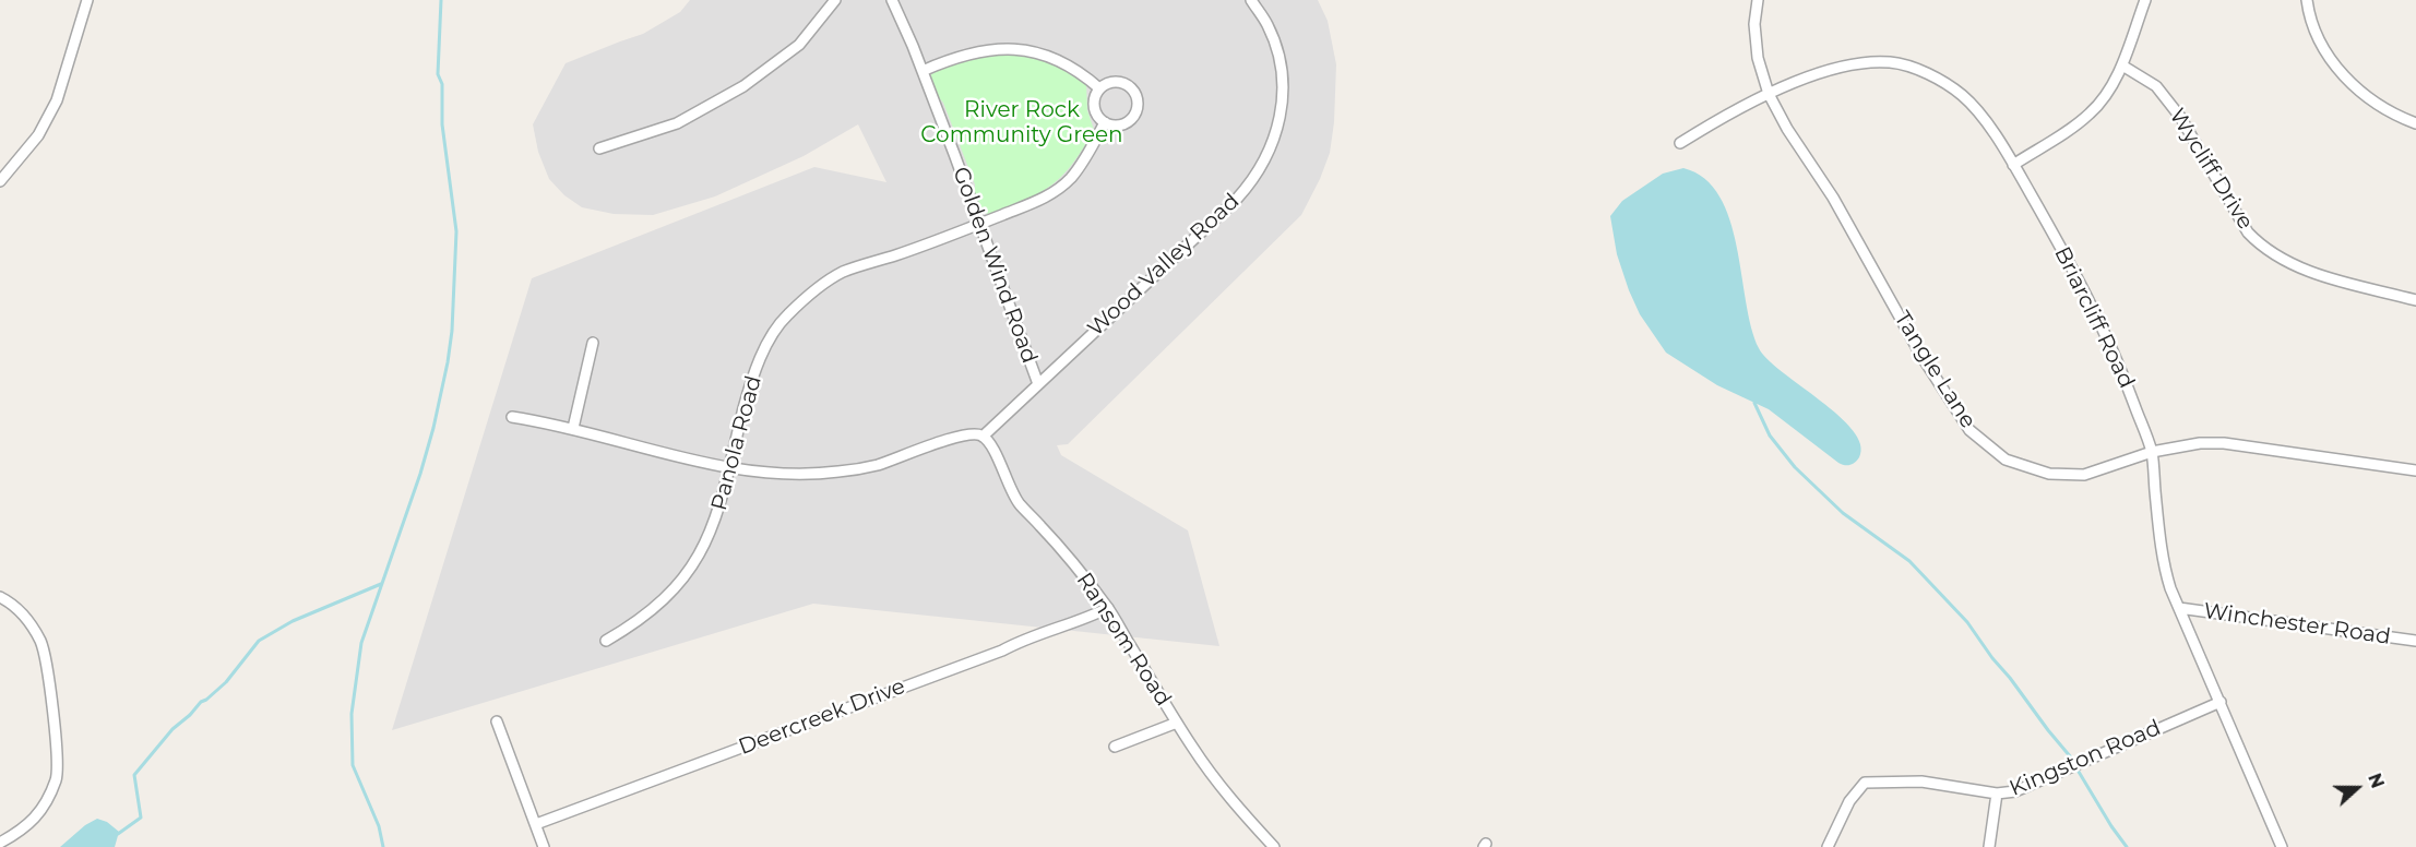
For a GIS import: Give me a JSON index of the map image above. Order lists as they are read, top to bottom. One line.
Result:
{"streets":{"street":["Wycliff Drive","Golden Wind Road","Wood Valley Road","Briarcliff Road","Tangle Lane","Panola Road","Winchester Road","Ransom Road","Deercreek Drive","Kingston Road"]},"crossings":[["Golden Wind Road","Wood Valley Road"],["Golden Wind Road","Panola Road"],["Wood Valley Road","Ransom Road"],["Briarcliff Road","Tangle Lane"],["Briarcliff Road","Winchester Road"],["Briarcliff Road","Kingston Road"],["Ransom Road","Deercreek Drive"]],"parks":["River Rock Community Green"],"north":"right"}
